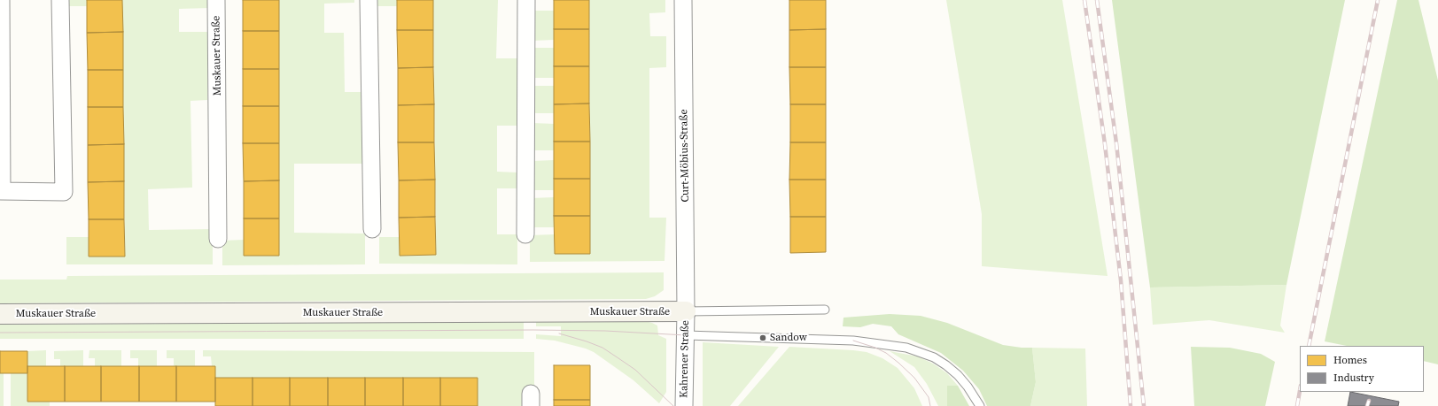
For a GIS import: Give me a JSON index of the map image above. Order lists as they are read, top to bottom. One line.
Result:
{"streets":{"street":["Muskauer Straße","Curt-Möbius-Straße","Kahrener Straße"]},"crossings":[["Muskauer Straße","Curt-Möbius-Straße"],["Muskauer Straße","Kahrener Straße"],["Curt-Möbius-Straße","Kahrener Straße"]],"places":["Sandow"],"legend":["Homes","Industry"]}
